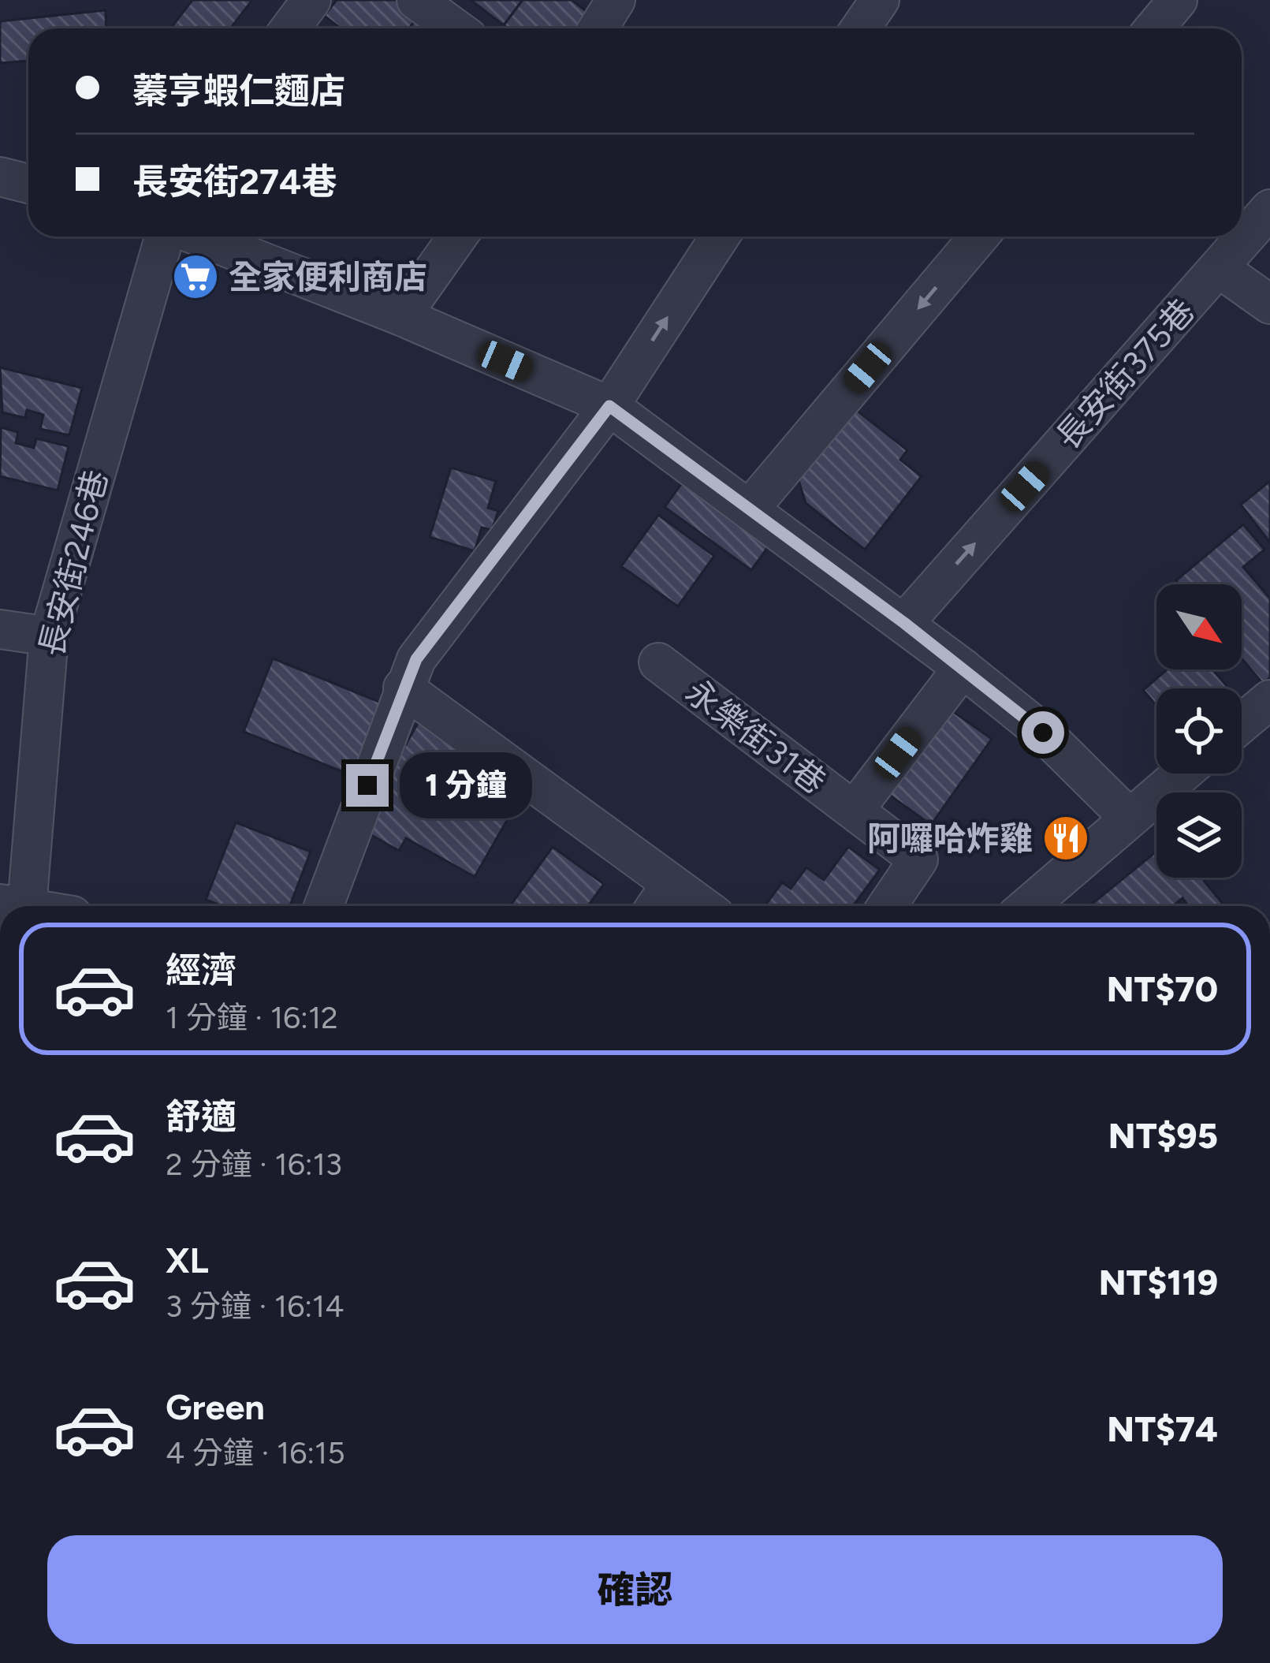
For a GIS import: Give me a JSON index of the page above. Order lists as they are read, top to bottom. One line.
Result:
{"streets":{"street":["長安街375巷","長安街246巷","永樂街31巷"]},"places":{"supermarket":["全家便利商店"],"restaurant":["阿囉哈炸雞"]},"north":"bottom right","page":{"banner":["蓁亨蝦仁麵店","長安街274巷"],"bubble":"1 分鐘","list":[{"name":"經濟","note":"1 分鐘 · 16:12","value":"NT$70"},{"name":"舒適","note":"2 分鐘 · 16:13","value":"NT$95"},{"name":"XL","note":"3 分鐘 · 16:14","value":"NT$119"},{"name":"Green","note":"4 分鐘 · 16:15","value":"NT$74"}],"buttons":"確認"}}
